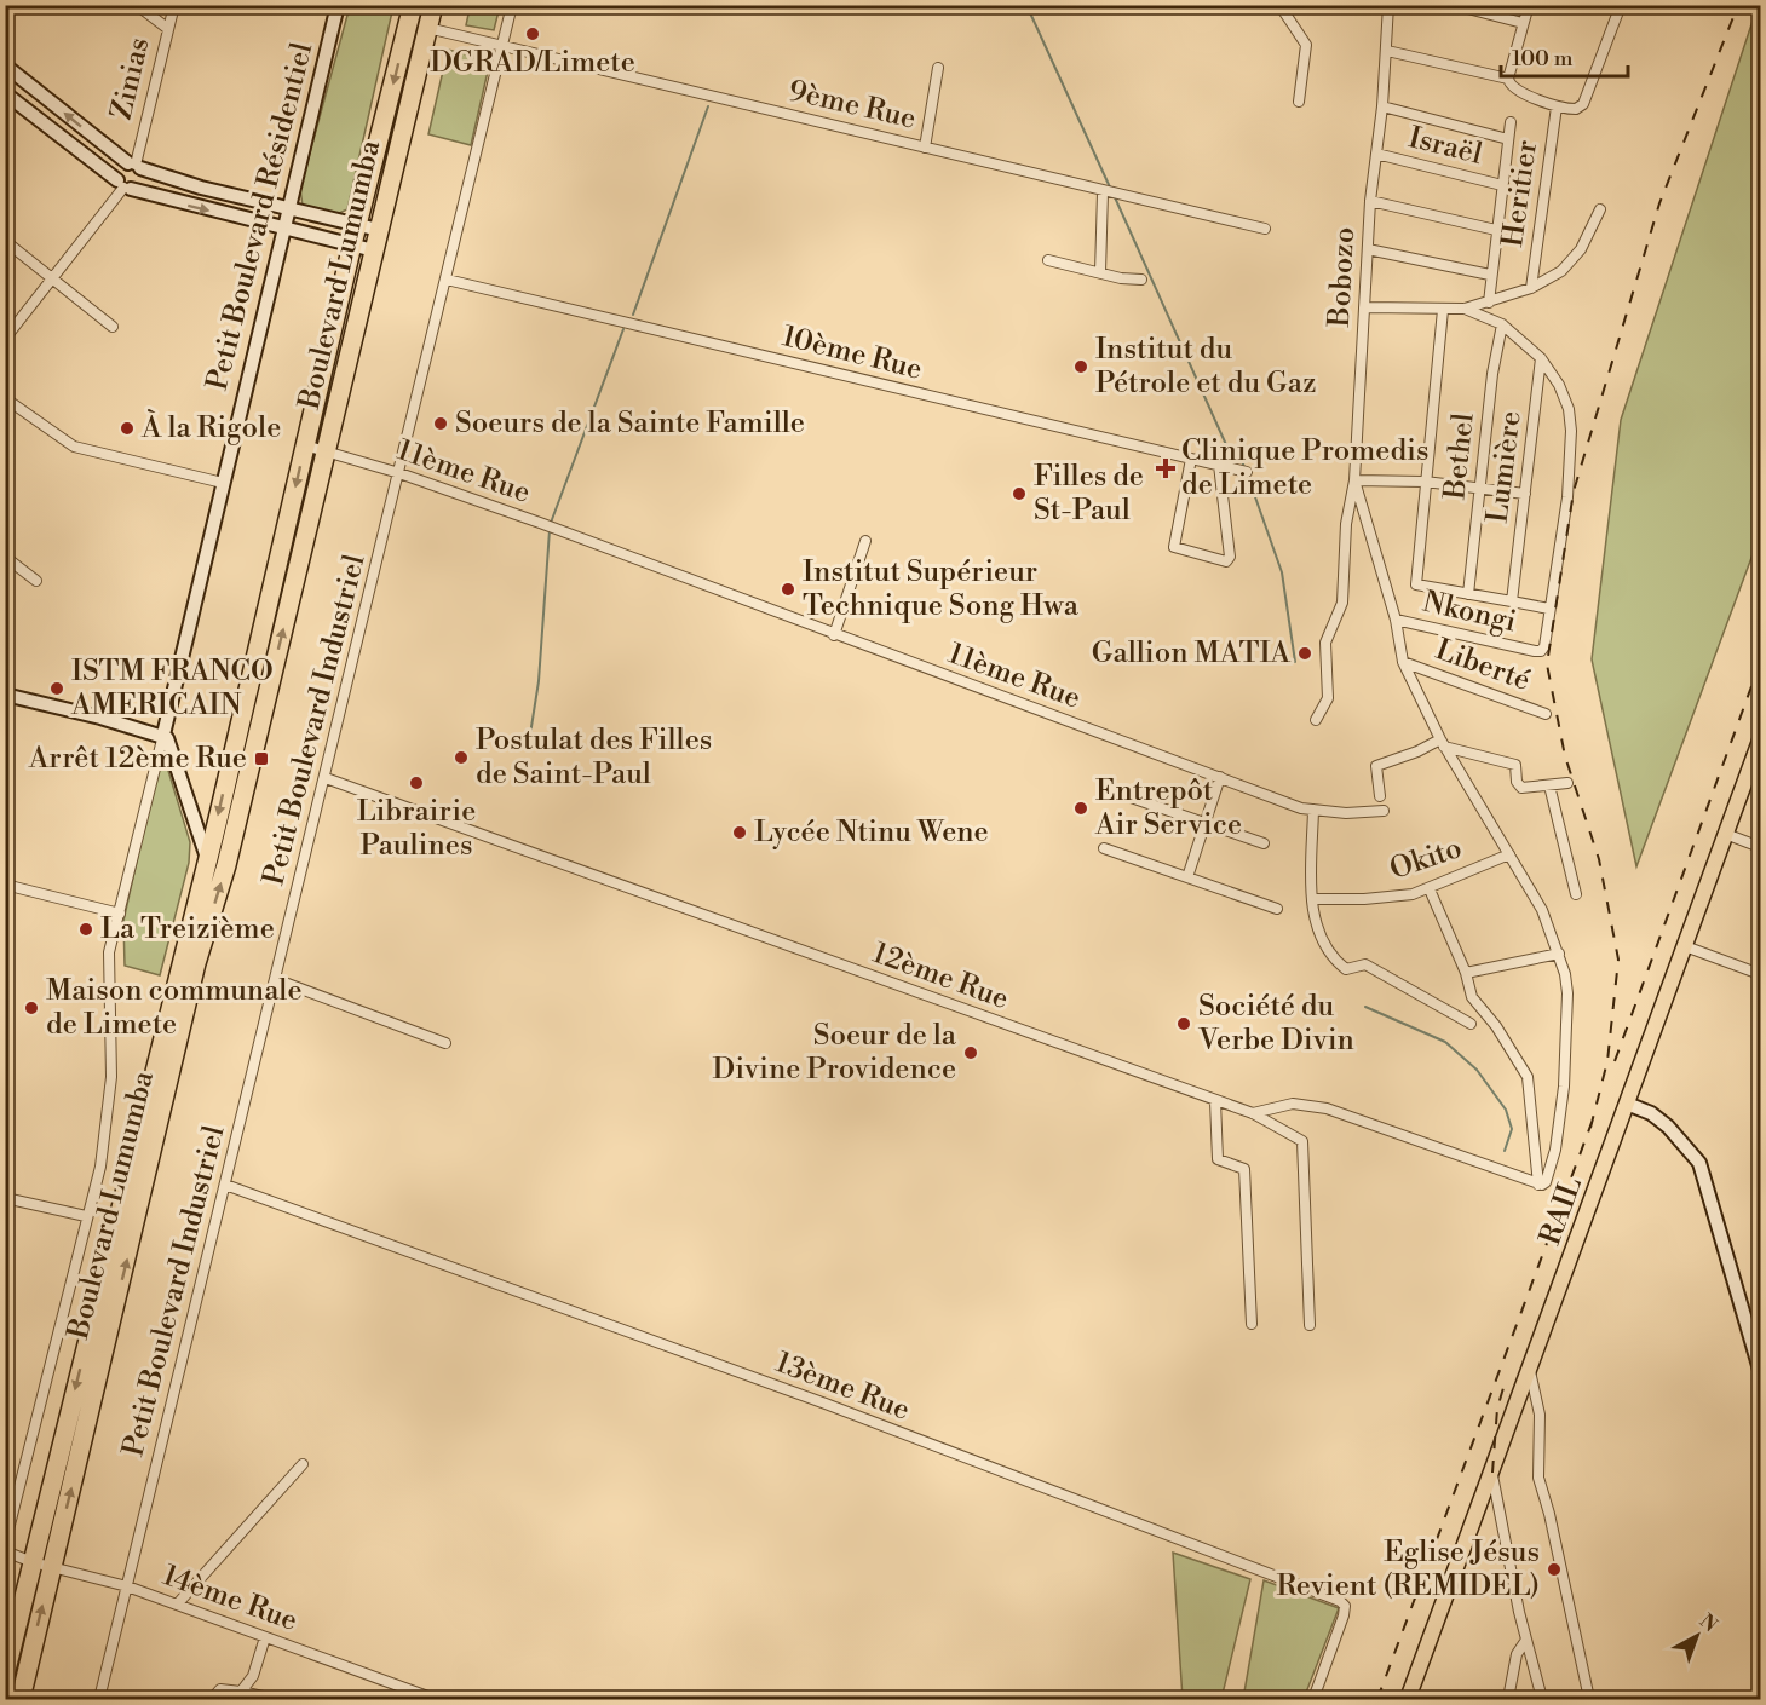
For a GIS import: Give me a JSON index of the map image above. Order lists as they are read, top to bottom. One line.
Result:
{"streets":{"highway":["Boulevard Lumumba"],"main road":["RAIL"],"street":["Zinias","9ème Rue","Israël","Heritier","Petit Boulevard Résidentiel","Bobozo","10ème Rue","Bethel","Lumière","11ème Rue","Nkongi","Liberté","Petit Boulevard Industriel","Okito","12ème Rue","13ème Rue","14ème Rue"]},"crossings":[["9ème Rue","Boulevard Lumumba"],["9ème Rue","Petit Boulevard Industriel"],["Israël","Bobozo"],["Boulevard Lumumba","11ème Rue"],["Boulevard Lumumba","14ème Rue"],["10ème Rue","Petit Boulevard Industriel"],["11ème Rue","Petit Boulevard Industriel"],["Petit Boulevard Industriel","12ème Rue"],["Petit Boulevard Industriel","13ème Rue"],["Petit Boulevard Industriel","14ème Rue"]],"places":{"other":["DGRAD/Limete","Institut du Pétrole et du Gaz","Soeurs de la Sainte Famille","À la Rigole","Filles de St-Paul","Institut Supérieur Technique Song Hwa","Gallion MATIA","ISTM FRANCO AMERICAIN","Postulat des Filles de Saint-Paul","Librairie Paulines","Entrepôt Air Service","Lycée Ntinu Wene","La Treizième","Maison communale de Limete","Société du Verbe Divin","Soeur de la Divine Providence","Eglise Jésus Revient (REMIDEL)"],"health":["Clinique Promedis de Limete"],"transit":["Arrêt 12ème Rue"]},"scale_bar":"100 m","north":"top right"}
